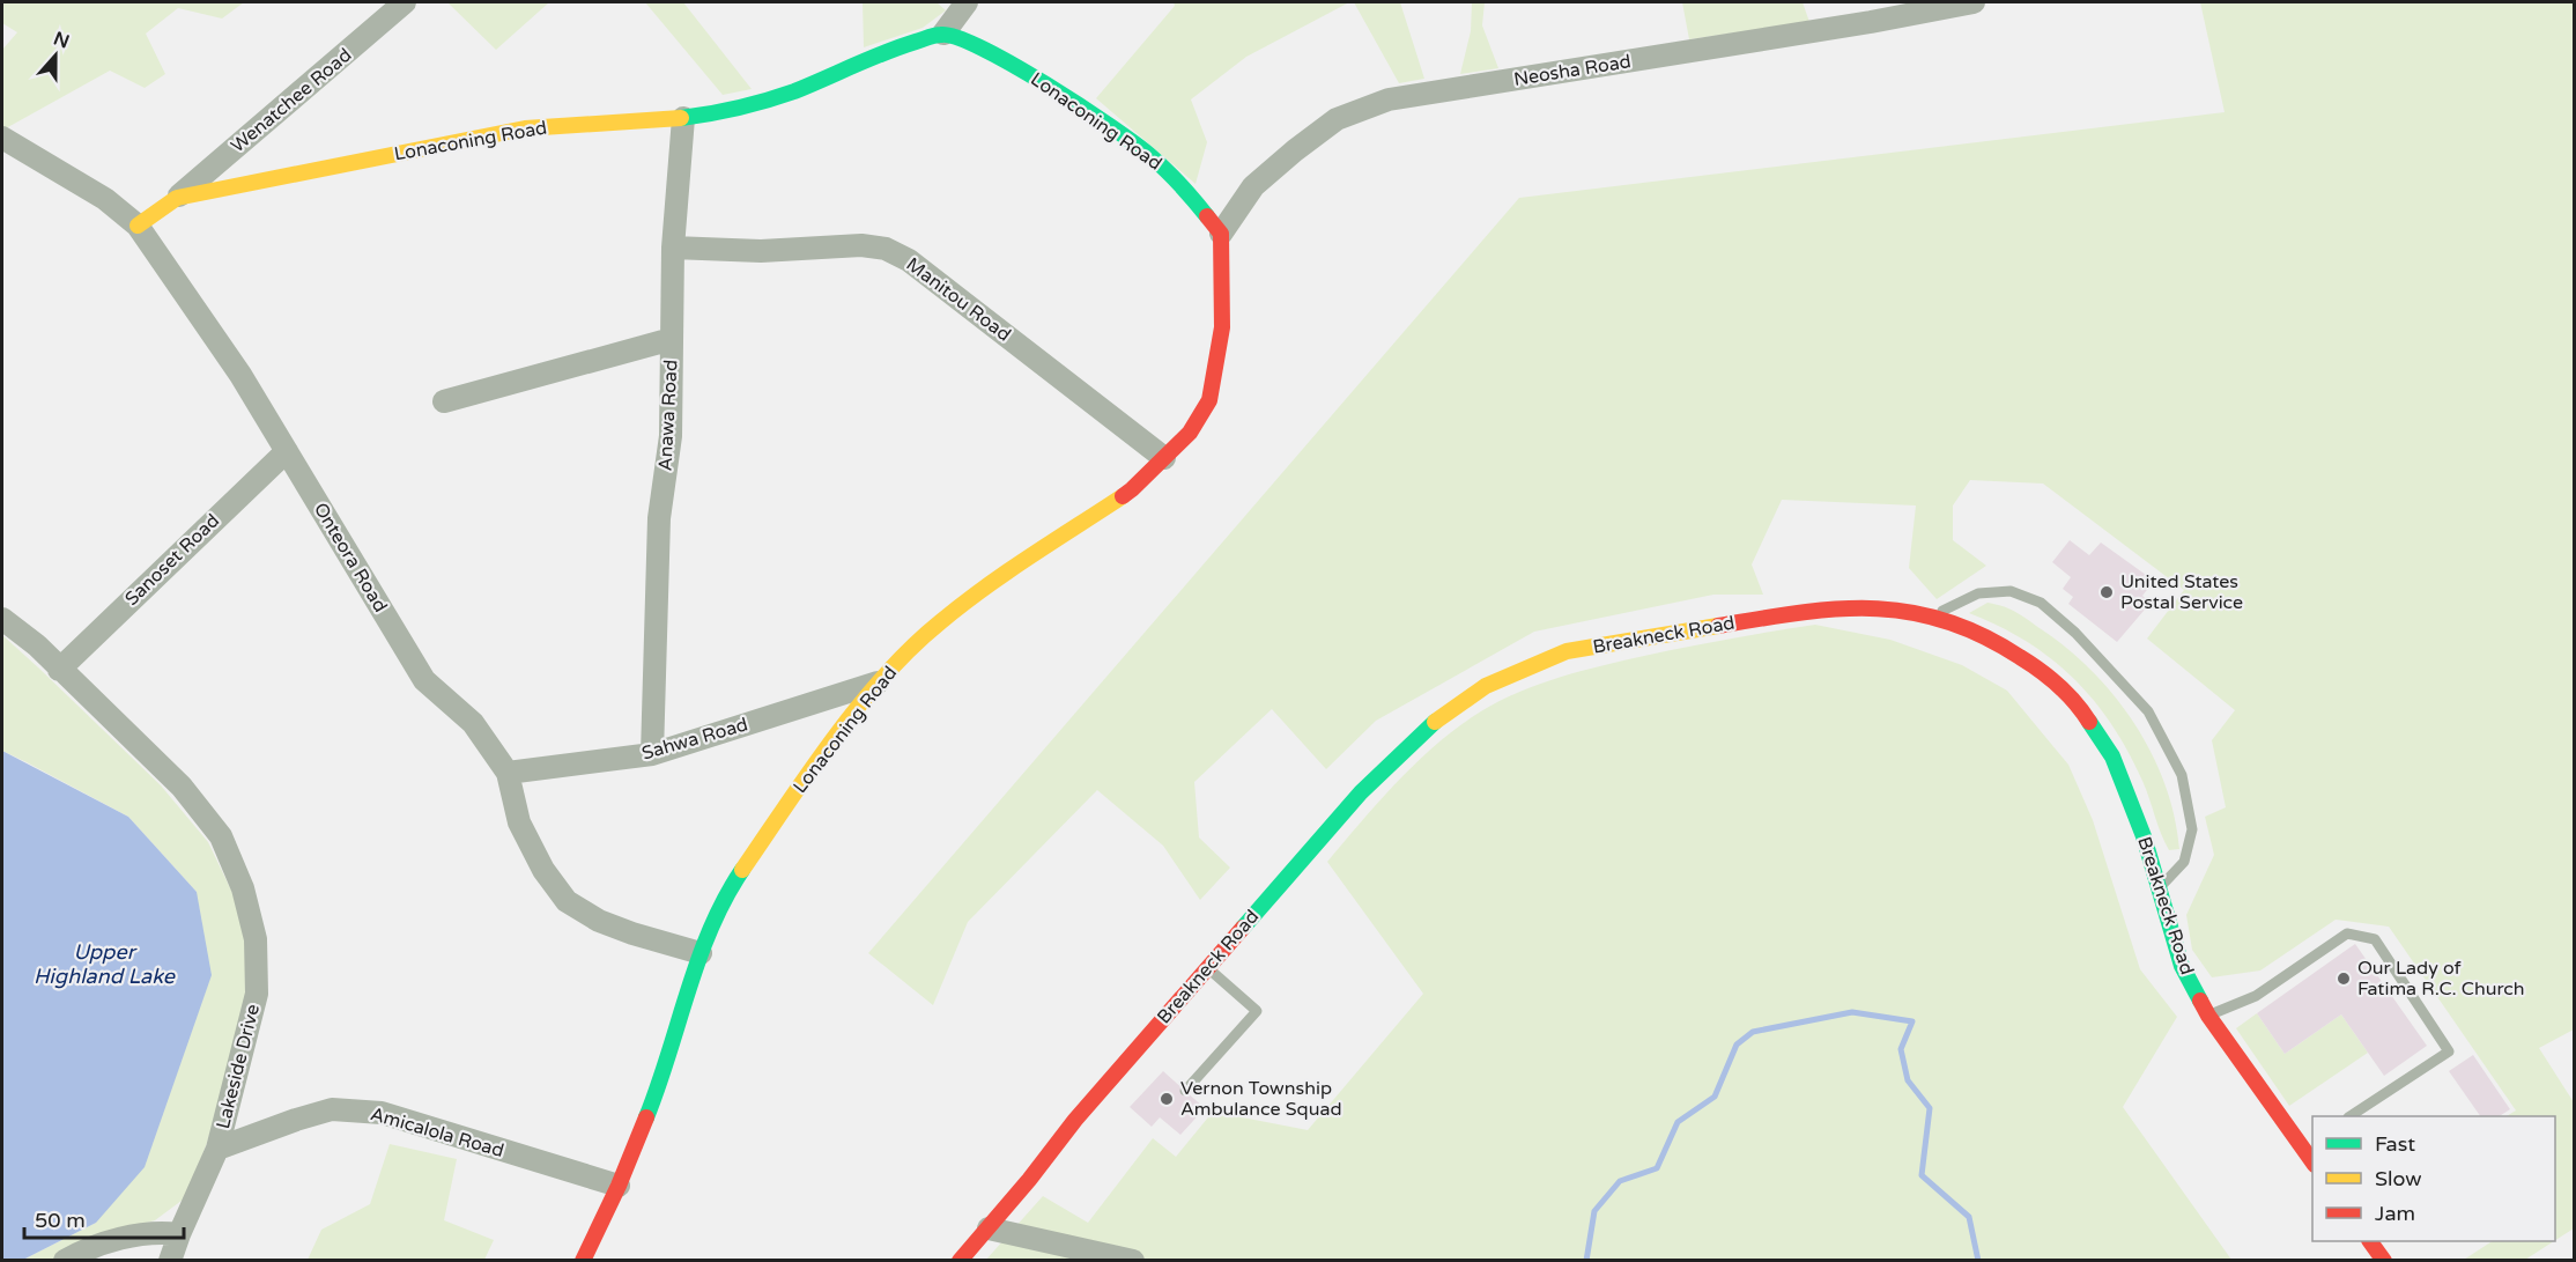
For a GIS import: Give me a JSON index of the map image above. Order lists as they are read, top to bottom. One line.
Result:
{"streets":{"street":["Neosha Road","Wenatchee Road","Lonaconing Road","Manitou Road","Anawa Road","Onteora Road","Sanoset Road","Breakneck Road","Sahwa Road","Lakeside Drive","Amicalola Road"]},"crossings":[["Neosha Road","Lonaconing Road"],["Wenatchee Road","Lonaconing Road"],["Lonaconing Road","Manitou Road"],["Lonaconing Road","Anawa Road"],["Lonaconing Road","Onteora Road"],["Lonaconing Road","Sahwa Road"],["Lonaconing Road","Amicalola Road"],["Manitou Road","Anawa Road"],["Anawa Road","Sahwa Road"],["Onteora Road","Sanoset Road"],["Onteora Road","Sahwa Road"],["Sanoset Road","Lakeside Drive"],["Lakeside Drive","Amicalola Road"]],"water":["Upper Highland Lake"],"places":["United States Postal Service","Our Lady of Fatima R.C. Church","Vernon Township Ambulance Squad"],"legend":["Fast","Slow","Jam"],"scale_bar":"50 m","north":"top"}
